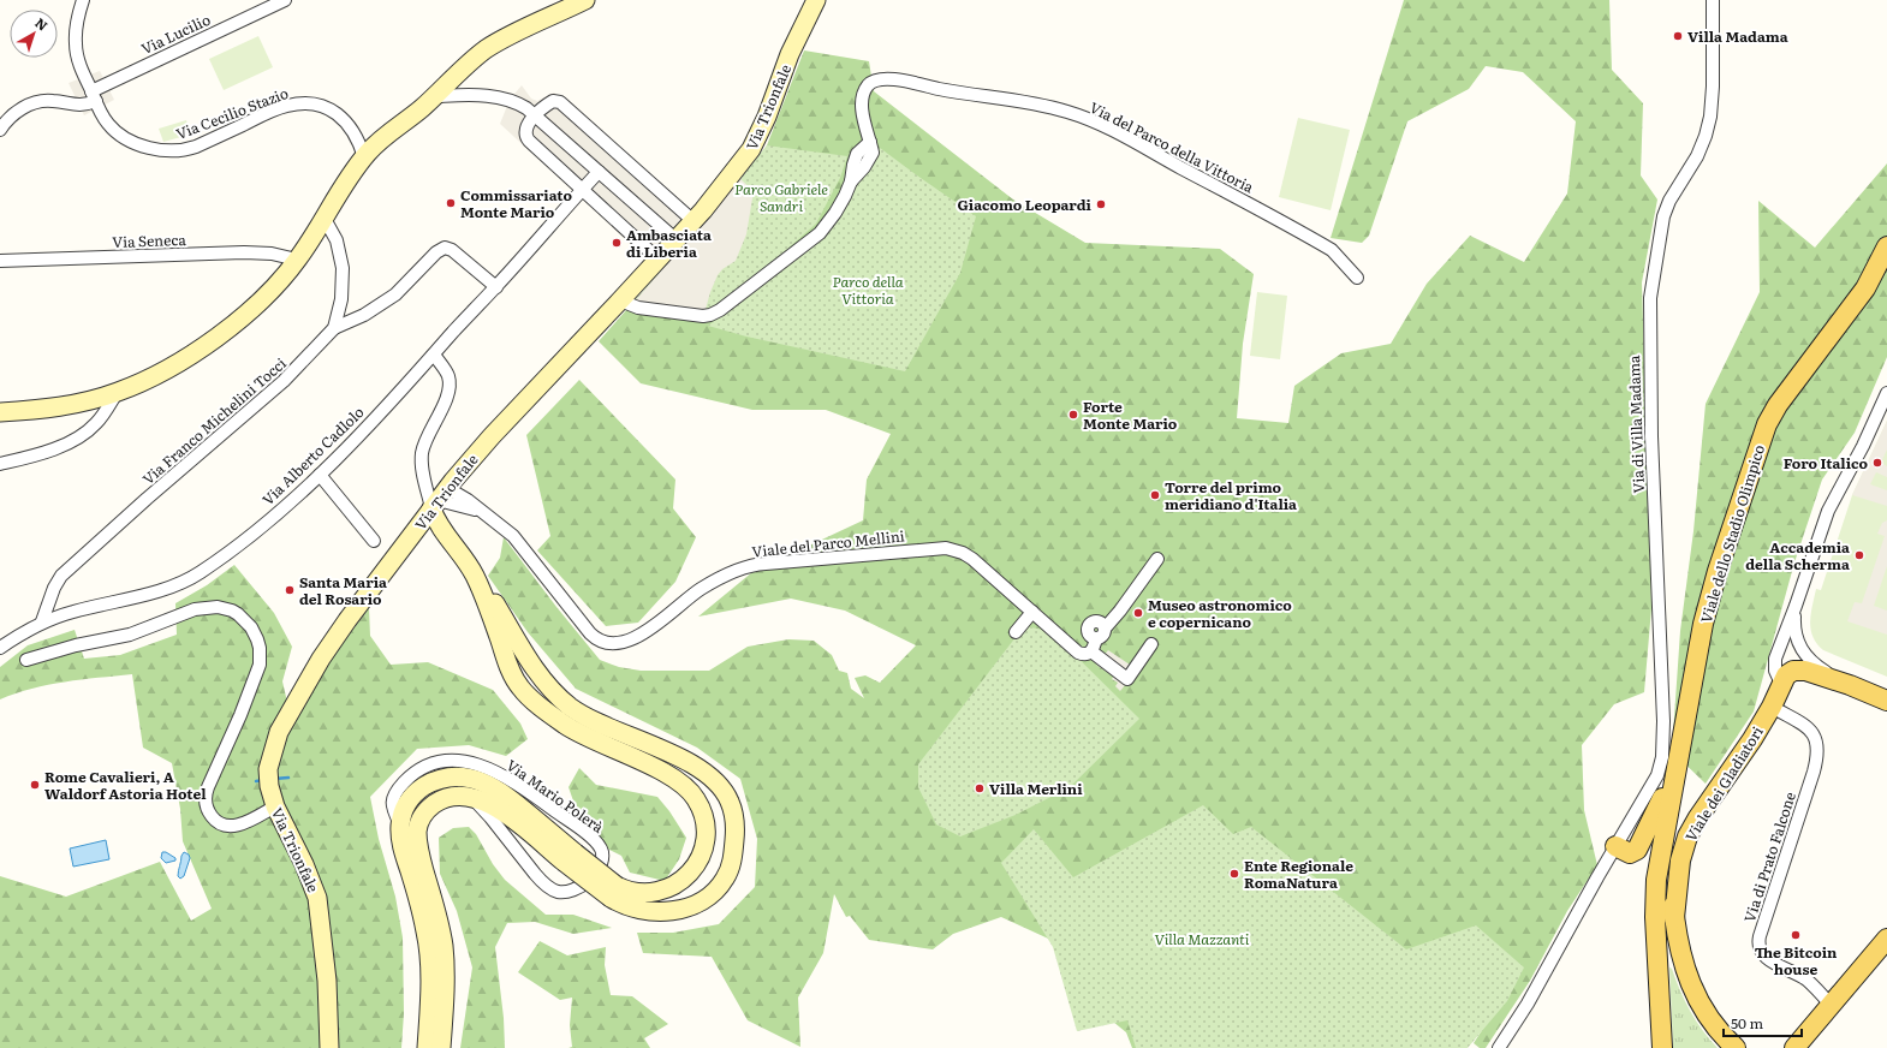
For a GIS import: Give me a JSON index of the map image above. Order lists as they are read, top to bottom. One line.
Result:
{"streets":{"main road":["Via Trionfale","Viale dello Stadio Olimpico","Viale dei Gladiatori"],"street":["Via Lucilio","Via Cecilio Stazio","Via del Parco della Vittoria","Via Seneca","Via Franco Michelini Tocci","Via di Villa Madama","Via Alberto Cadlolo","Viale del Parco Mellini","Via Mario Polerà","Via di Prato Falcone"]},"crossings":[["Via Lucilio","Via Cecilio Stazio"],["Via Trionfale","Via del Parco della Vittoria"],["Via Trionfale","Viale del Parco Mellini"],["Via Franco Michelini Tocci","Via Alberto Cadlolo"],["Viale dei Gladiatori","Via di Prato Falcone"]],"parks":["Parco Gabriele Sandri","Parco della Vittoria","Villa Mazzanti"],"places":["Villa Madama","Commissariato Monte Mario","Giacomo Leopardi","Ambasciata di Liberia","Forte Monte Mario","Foro Italico","Torre del primo meridiano d'Italia","Accademia della Scherma","Santa Maria del Rosario","Museo astronomico e copernicano","Rome Cavalieri, A Waldorf Astoria Hotel","Villa Merlini","Ente Regionale RomaNatura","The Bitcoin house"],"scale_bar":"50 m","north":"top right"}
